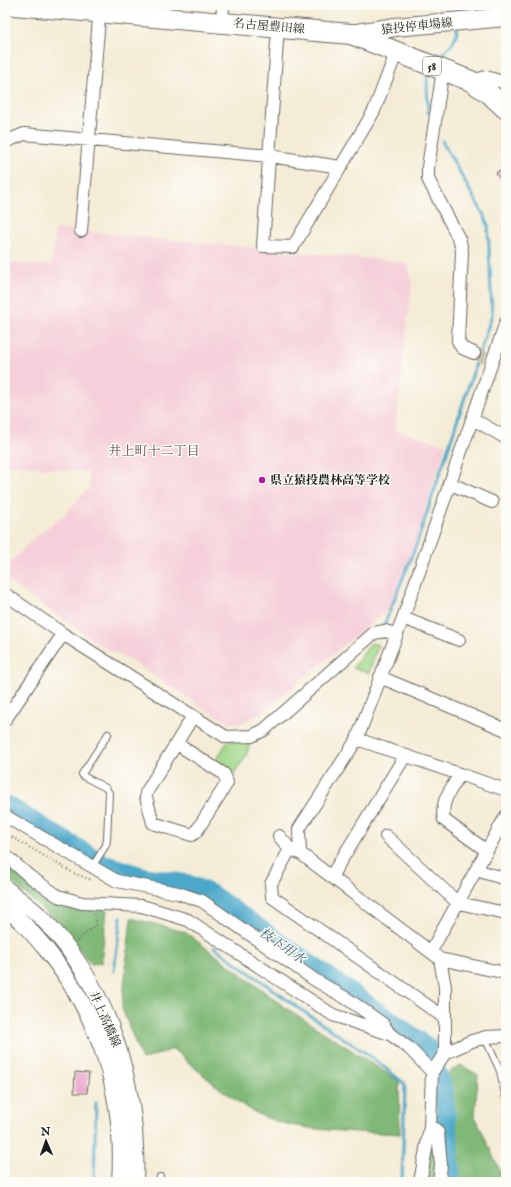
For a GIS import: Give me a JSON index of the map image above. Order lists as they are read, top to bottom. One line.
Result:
{"streets":{"main road":["名古屋豊田線","猿投停車場線","58"],"street":["井上高橋線"]},"crossings":[["名古屋豊田線","猿投停車場線"]],"districts":["井上町十二丁目"],"water":["枝下用水"],"places":["県立猿投農林高等学校"],"north":"top"}
